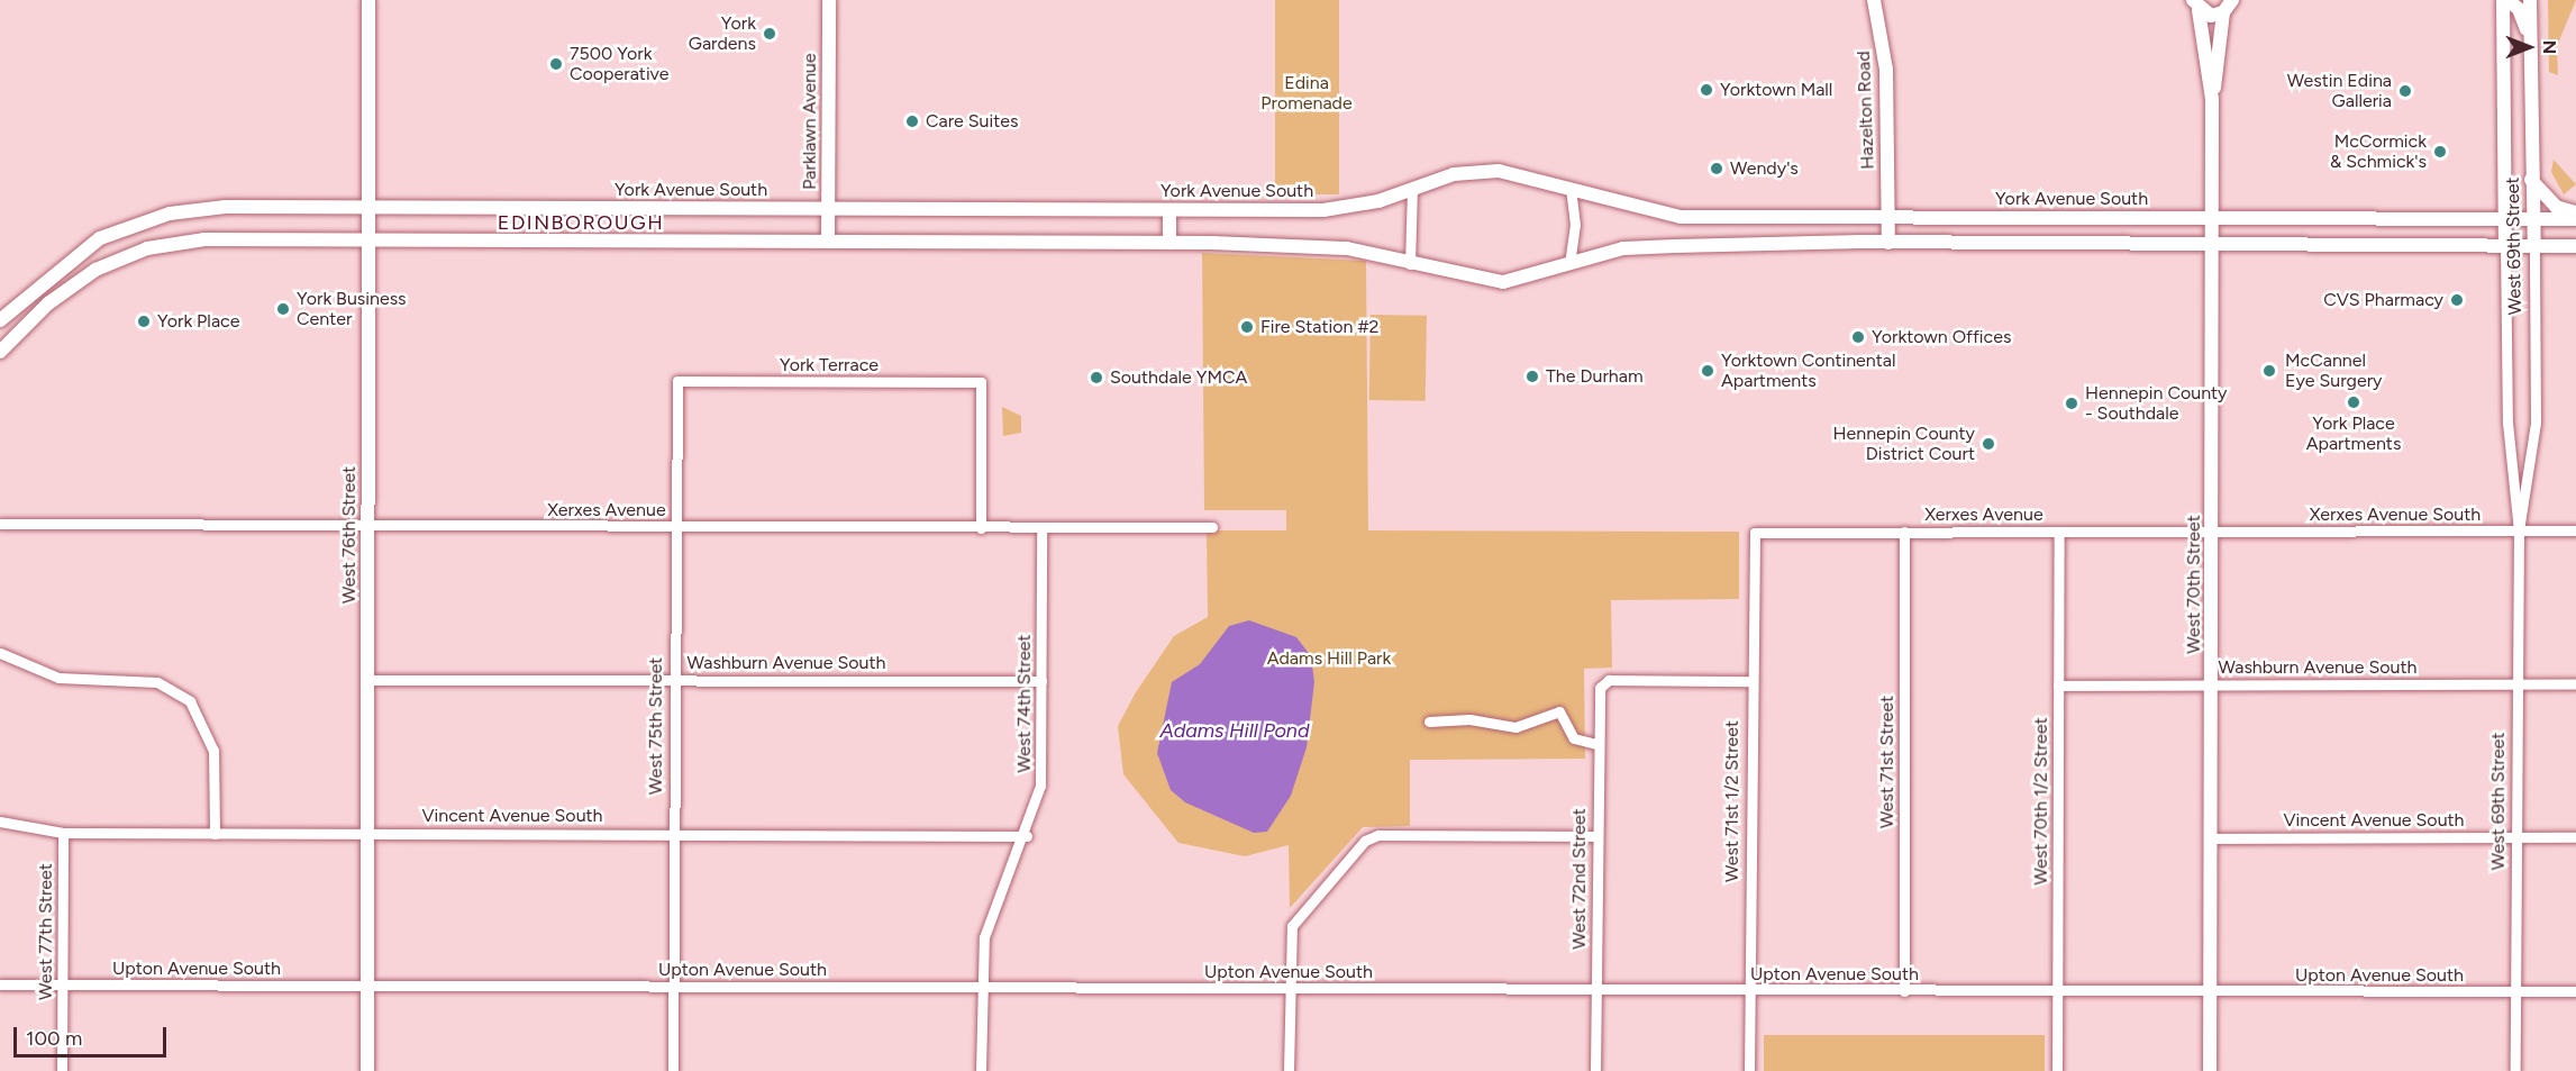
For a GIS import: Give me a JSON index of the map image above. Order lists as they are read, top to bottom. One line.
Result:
{"streets":{"street":["Hazelton Road","Parklawn Avenue","York Avenue South","West 69th Street","York Terrace","Xerxes Avenue","Xerxes Avenue South","West 76th Street","West 70th Street","Washburn Avenue South","West 74th Street","West 75th Street","West 71st Street","West 71st 1/2 Street","West 70th 1/2 Street","Vincent Avenue South","West 72nd Street","West 77th Street","Upton Avenue South"]},"crossings":[["Hazelton Road","York Avenue South"],["Parklawn Avenue","York Avenue South"],["York Avenue South","West 69th Street"],["York Avenue South","West 76th Street"],["York Avenue South","West 70th Street"],["West 69th Street","Xerxes Avenue South"],["West 69th Street","Washburn Avenue South"],["West 69th Street","Vincent Avenue South"],["West 69th Street","Upton Avenue South"],["York Terrace","Xerxes Avenue"],["York Terrace","West 75th Street"],["Xerxes Avenue","Xerxes Avenue South"],["Xerxes Avenue","West 76th Street"],["Xerxes Avenue","West 70th Street"],["Xerxes Avenue","West 74th Street"],["Xerxes Avenue","West 75th Street"],["Xerxes Avenue","West 71st Street"],["Xerxes Avenue","West 71st 1/2 Street"],["Xerxes Avenue","West 70th 1/2 Street"],["Xerxes Avenue South","West 70th Street"],["West 76th Street","Washburn Avenue South"],["West 76th Street","Vincent Avenue South"],["West 76th Street","Upton Avenue South"],["West 70th Street","Washburn Avenue South"],["West 70th Street","Vincent Avenue South"],["West 70th Street","Upton Avenue South"],["Washburn Avenue South","West 74th Street"],["Washburn Avenue South","West 75th Street"],["Washburn Avenue South","West 70th 1/2 Street"],["West 74th Street","Vincent Avenue South"],["West 74th Street","Upton Avenue South"],["West 75th Street","Vincent Avenue South"],["West 75th Street","Upton Avenue South"],["West 71st Street","Upton Avenue South"],["West 71st 1/2 Street","West 72nd Street"],["West 71st 1/2 Street","Upton Avenue South"],["West 70th 1/2 Street","Upton Avenue South"],["Vincent Avenue South","West 77th Street"],["West 72nd Street","Upton Avenue South"],["West 77th Street","Upton Avenue South"]],"districts":["EDINBOROUGH"],"water":["Adams Hill Pond"],"parks":["Edina Promenade","Adams Hill Park"],"places":["York Gardens","7500 York Cooperative","Yorktown Mall","Westin Edina Galleria","Care Suites","McCormick & Schmick's","Wendy's","CVS Pharmacy","York Business Center","York Place","Fire Station #2","Yorktown Offices","Yorktown Continental Apartments","McCannel Eye Surgery","The Durham","Southdale YMCA","York Place Apartments","Hennepin County - Southdale","Hennepin County District Court"],"scale_bar":"100 m","north":"right"}
